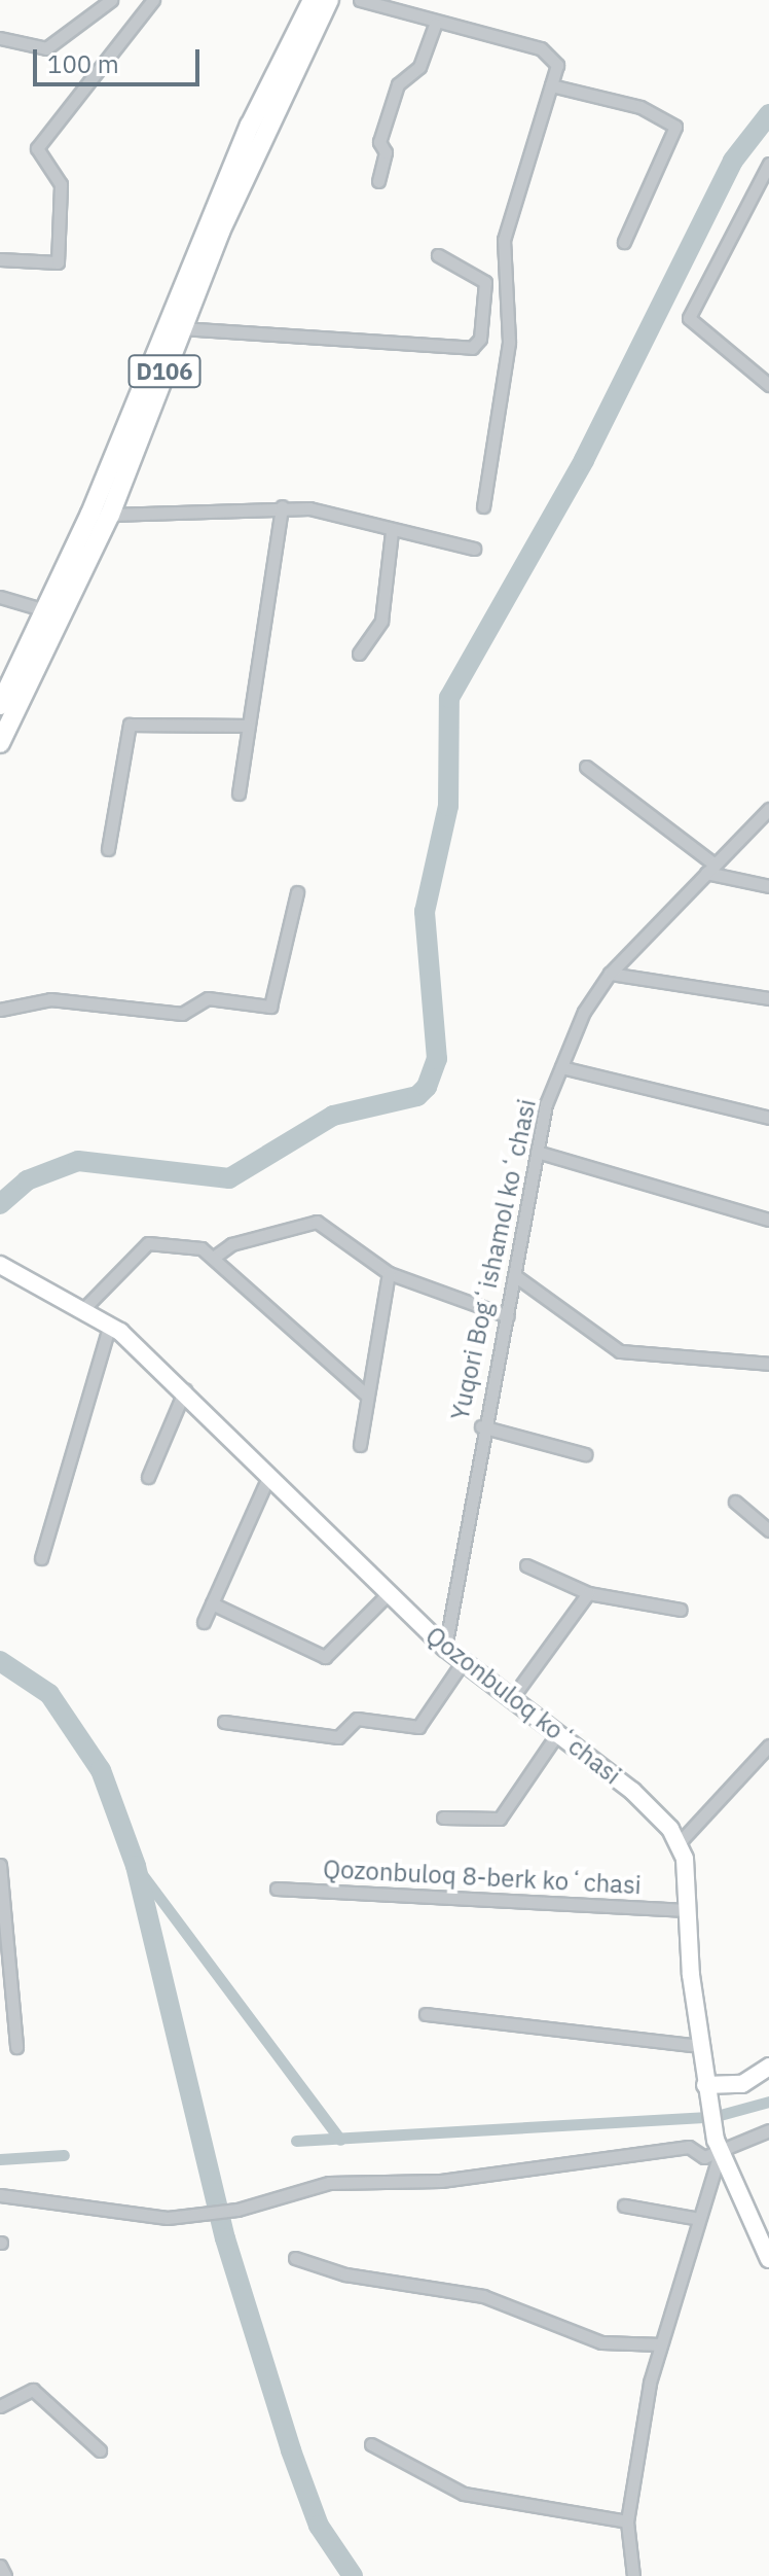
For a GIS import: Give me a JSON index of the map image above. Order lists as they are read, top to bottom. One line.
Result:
{"streets":{"main road":["D106","Qozonbuloq koʻchasi"],"street":["Yuqori Bogʻishamol koʻchasi","Qozonbuloq 8-berk koʻchasi"]},"crossings":[["Yuqori Bogʻishamol koʻchasi","Qozonbuloq koʻchasi"]],"scale_bar":"100 m"}
